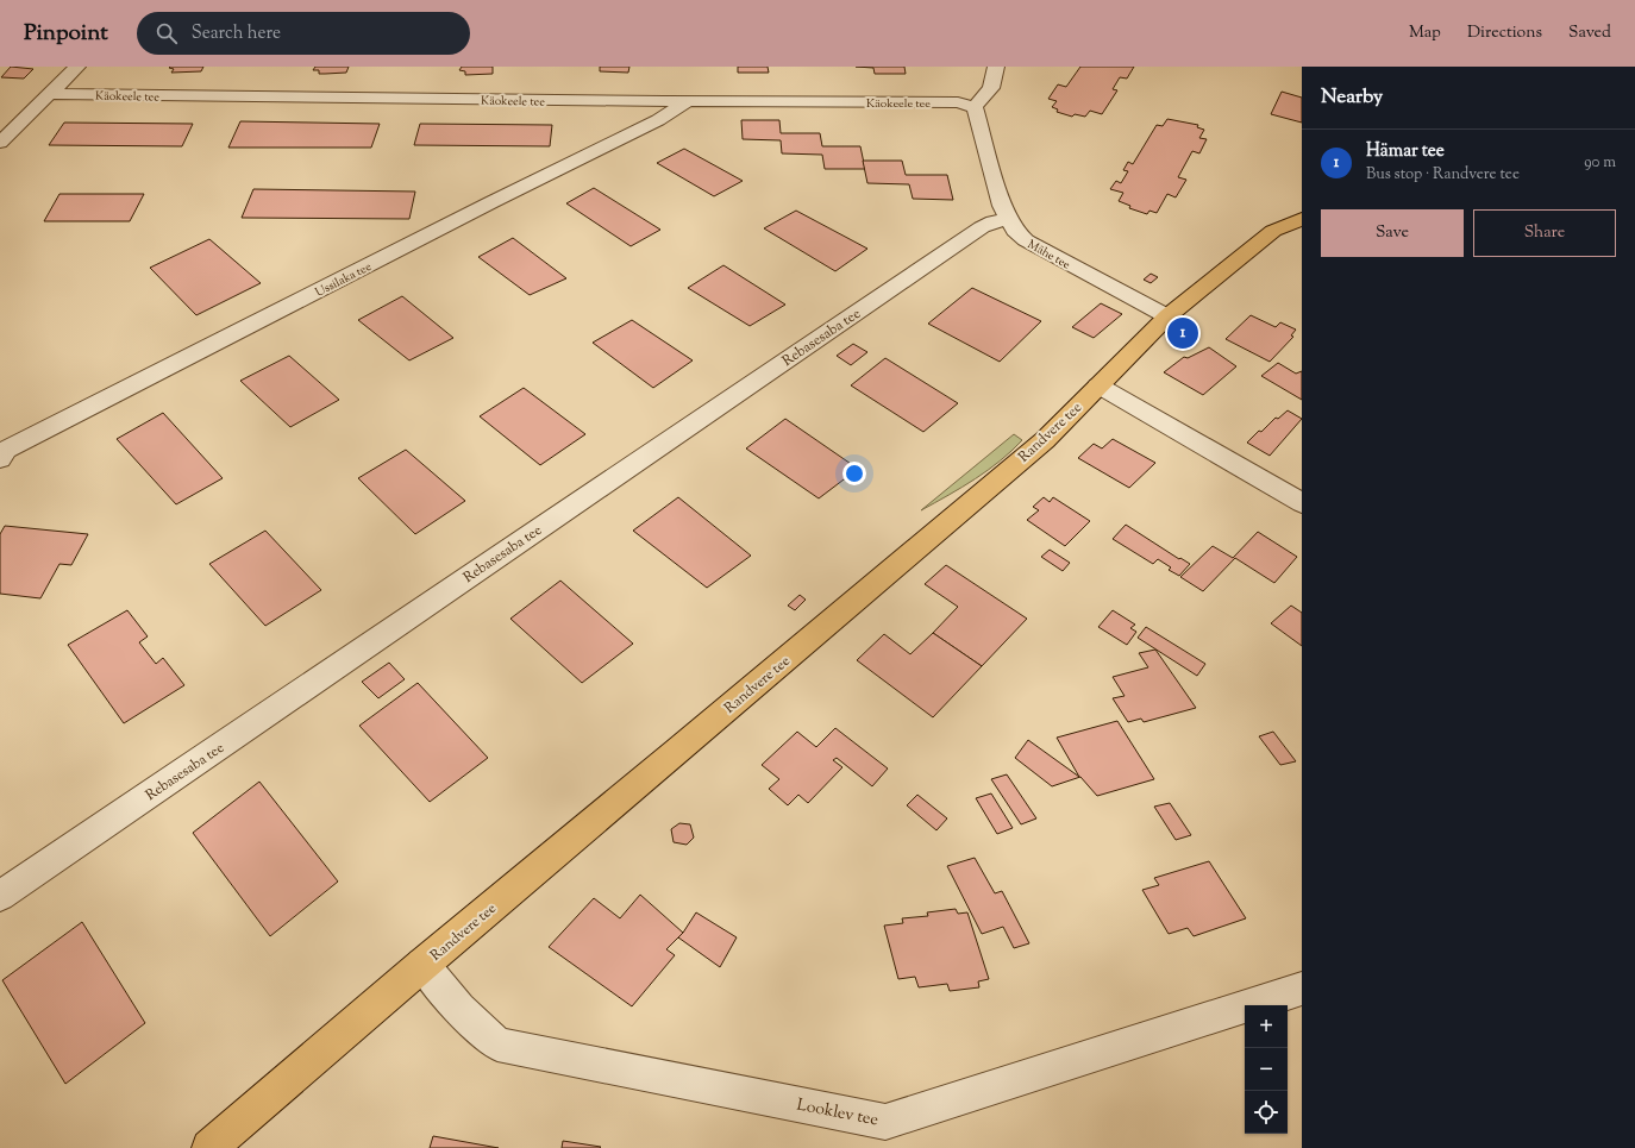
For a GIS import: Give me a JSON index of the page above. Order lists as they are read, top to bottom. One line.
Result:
{"streets":{"main road":["Randvere tee"],"street":["Käokeele tee","Mähe tee","Ussilaka tee","Rebasesaba tee","Looklev tee"]},"crossings":[["Käokeele tee","Mähe tee"],["Käokeele tee","Ussilaka tee"],["Mähe tee","Rebasesaba tee"],["Mähe tee","Randvere tee"],["Randvere tee","Looklev tee"]],"page":{"header":"Pinpoint","search":"Search here","nav":["Map","Directions","Saved"],"heading":"Nearby","list":[{"mark":"1","name":"Hämar tee","note":"Bus stop · Randvere tee","value":"90 m"}],"buttons":["Save","Share"],"pins":"1","map_buttons":["+","−"]}}
